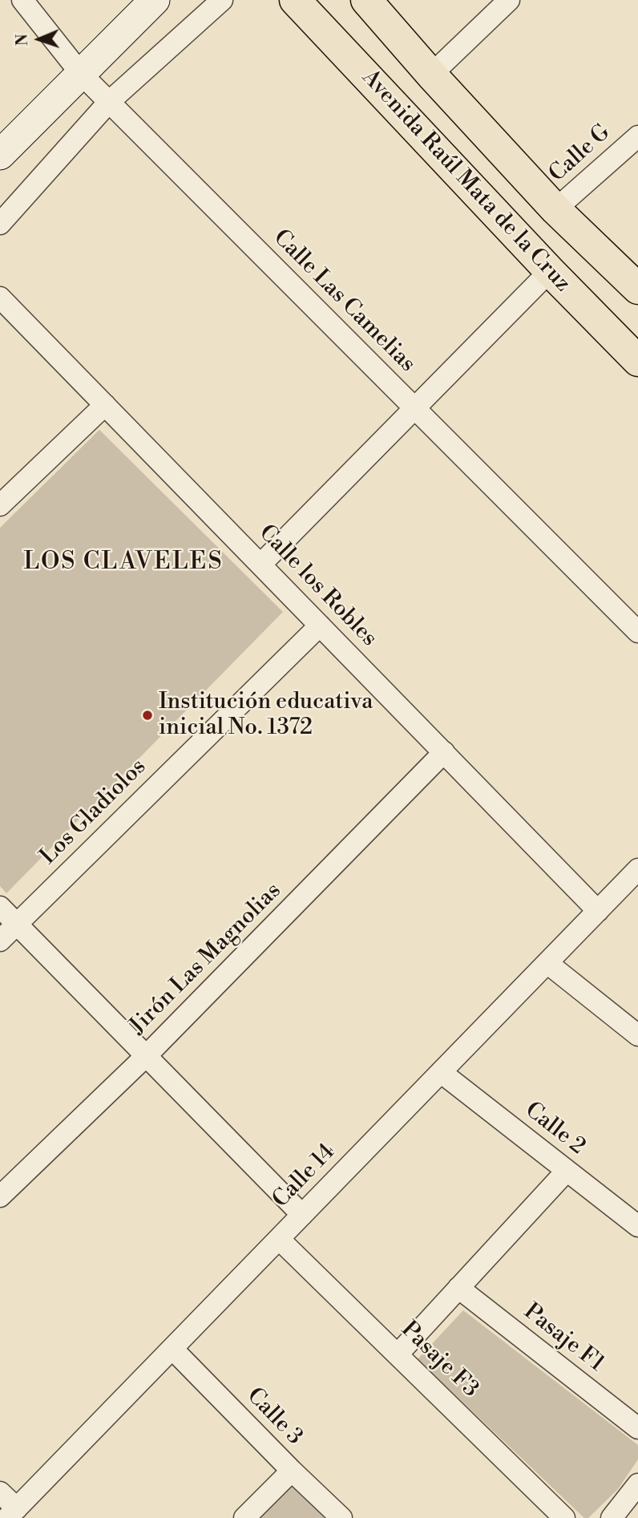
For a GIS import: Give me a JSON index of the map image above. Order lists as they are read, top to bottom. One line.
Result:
{"streets":{"main road":["Avenida Raúl Mata de la Cruz"],"street":["Calle G","Calle Las Camelias","Calle los Robles","Los Gladiolos","Jirón Las Magnolias","Calle 2","Calle 14","Pasaje F1","Pasaje F3","Calle 3"]},"crossings":[["Calle G","Avenida Raúl Mata de la Cruz"],["Calle los Robles","Los Gladiolos"],["Calle los Robles","Jirón Las Magnolias"],["Calle los Robles","Calle 14"],["Calle 2","Calle 14"],["Calle 14","Pasaje F3"],["Calle 14","Calle 3"]],"districts":["LOS CLAVELES"],"places":["Institución educativa inicial No. 1372"],"north":"left"}
